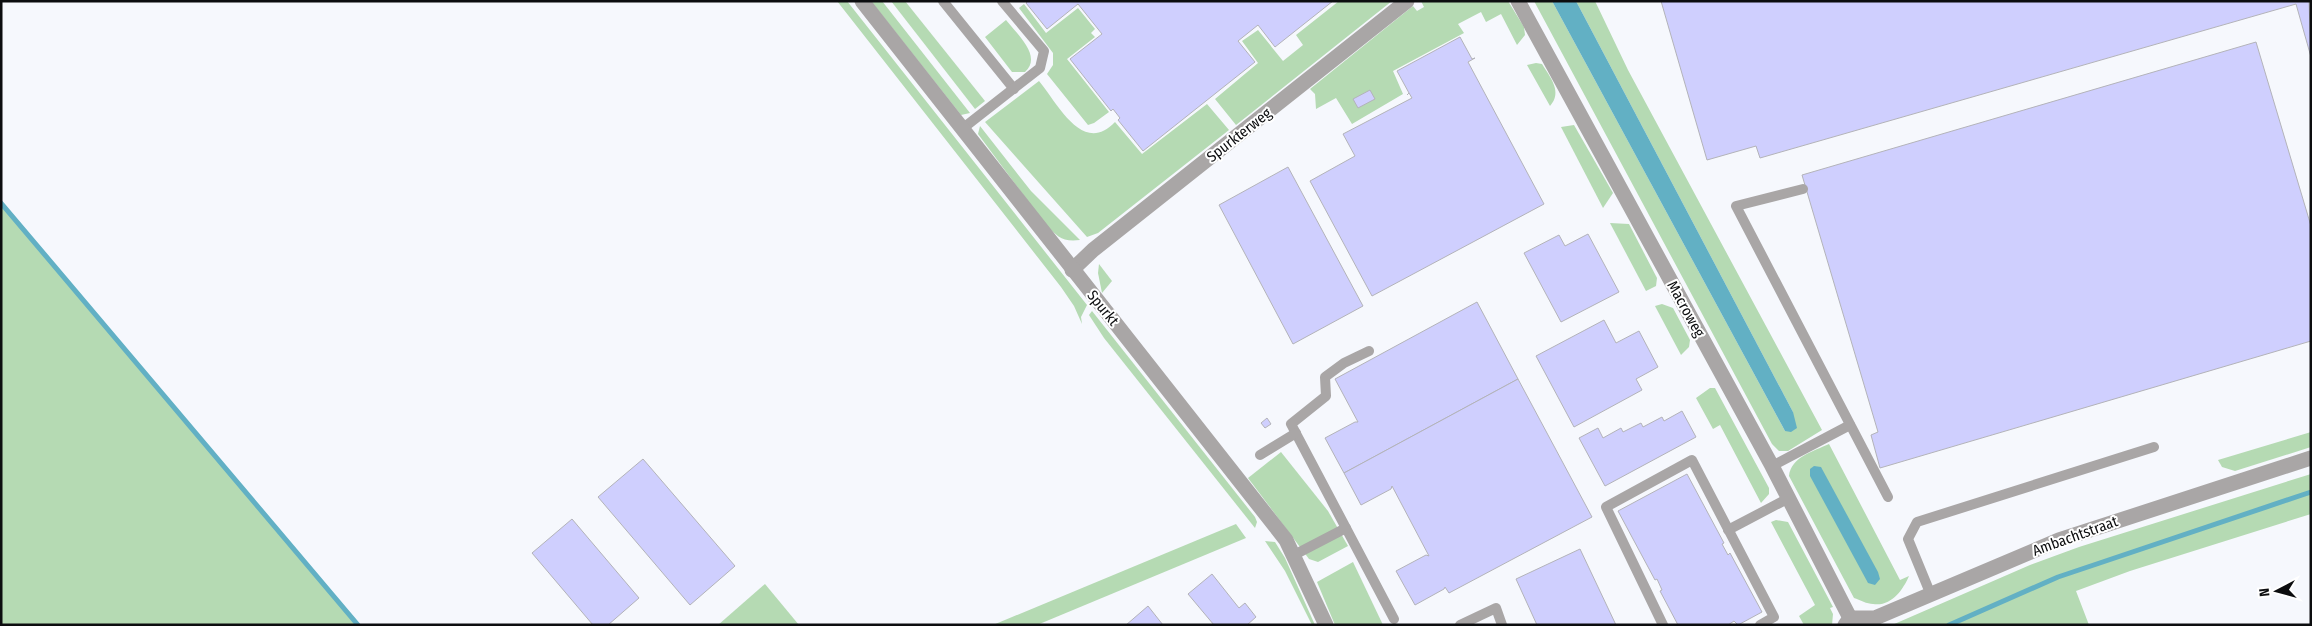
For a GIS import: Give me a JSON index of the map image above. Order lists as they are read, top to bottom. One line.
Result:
{"streets":{"street":["Spurkterweg","Spurkt","Macroweg","Ambachtstraat"]},"crossings":[["Spurkterweg","Spurkt"],["Macroweg","Ambachtstraat"]],"north":"left"}
